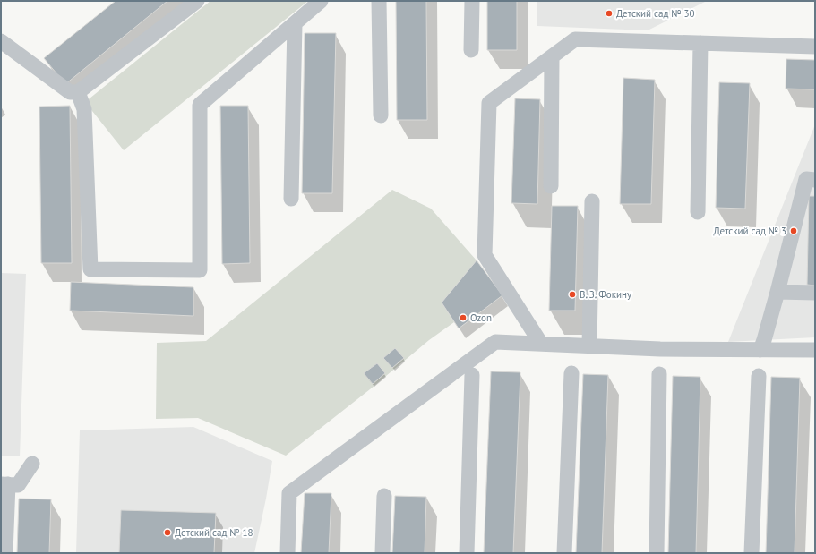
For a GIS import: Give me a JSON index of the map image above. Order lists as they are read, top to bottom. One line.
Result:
{"places":["Детский сад № 30","Детский сад № 3","В. З. Фокину","Ozon","Детский сад № 18"]}
